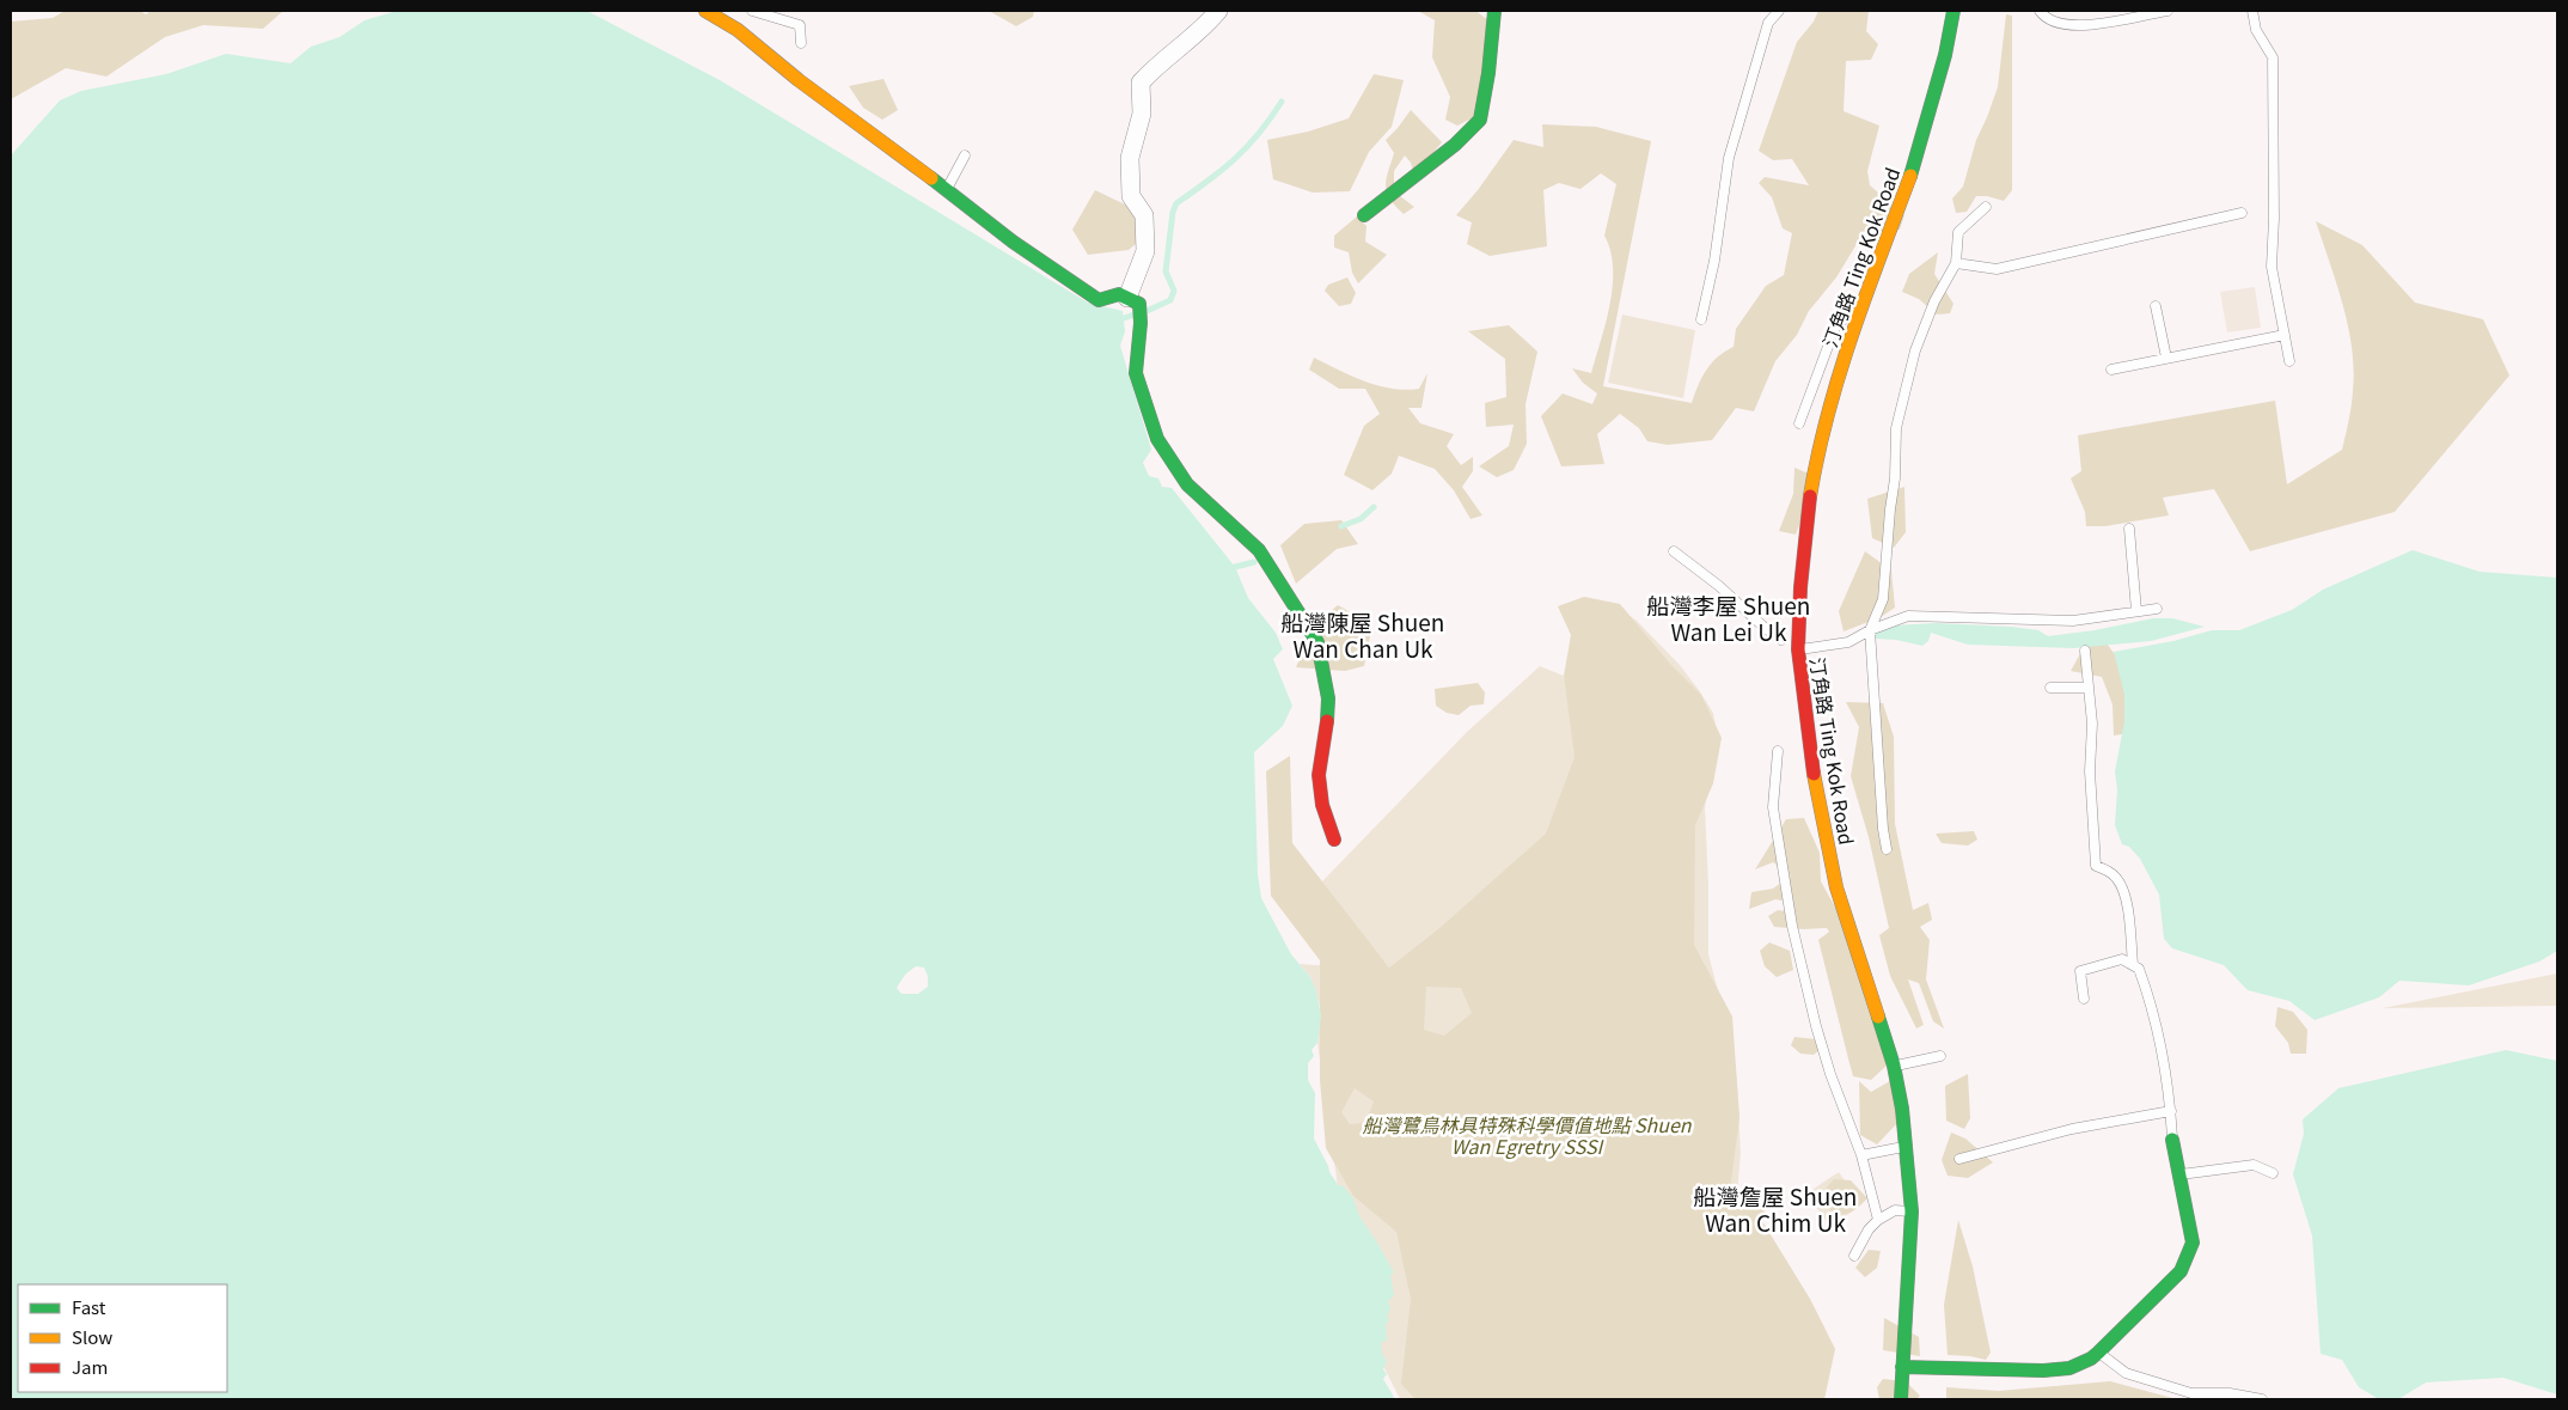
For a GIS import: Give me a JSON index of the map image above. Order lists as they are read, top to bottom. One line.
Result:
{"streets":{"street":["汀角路 Ting Kok Road"]},"districts":["船灣李屋 Shuen Wan Lei Uk","船灣陳屋 Shuen Wan Chan Uk","船灣詹屋 Shuen Wan Chim Uk"],"parks":["船灣鷺鳥林具特殊科學價值地點 Shuen Wan Egretry SSSI"],"legend":["Fast","Slow","Jam"]}
